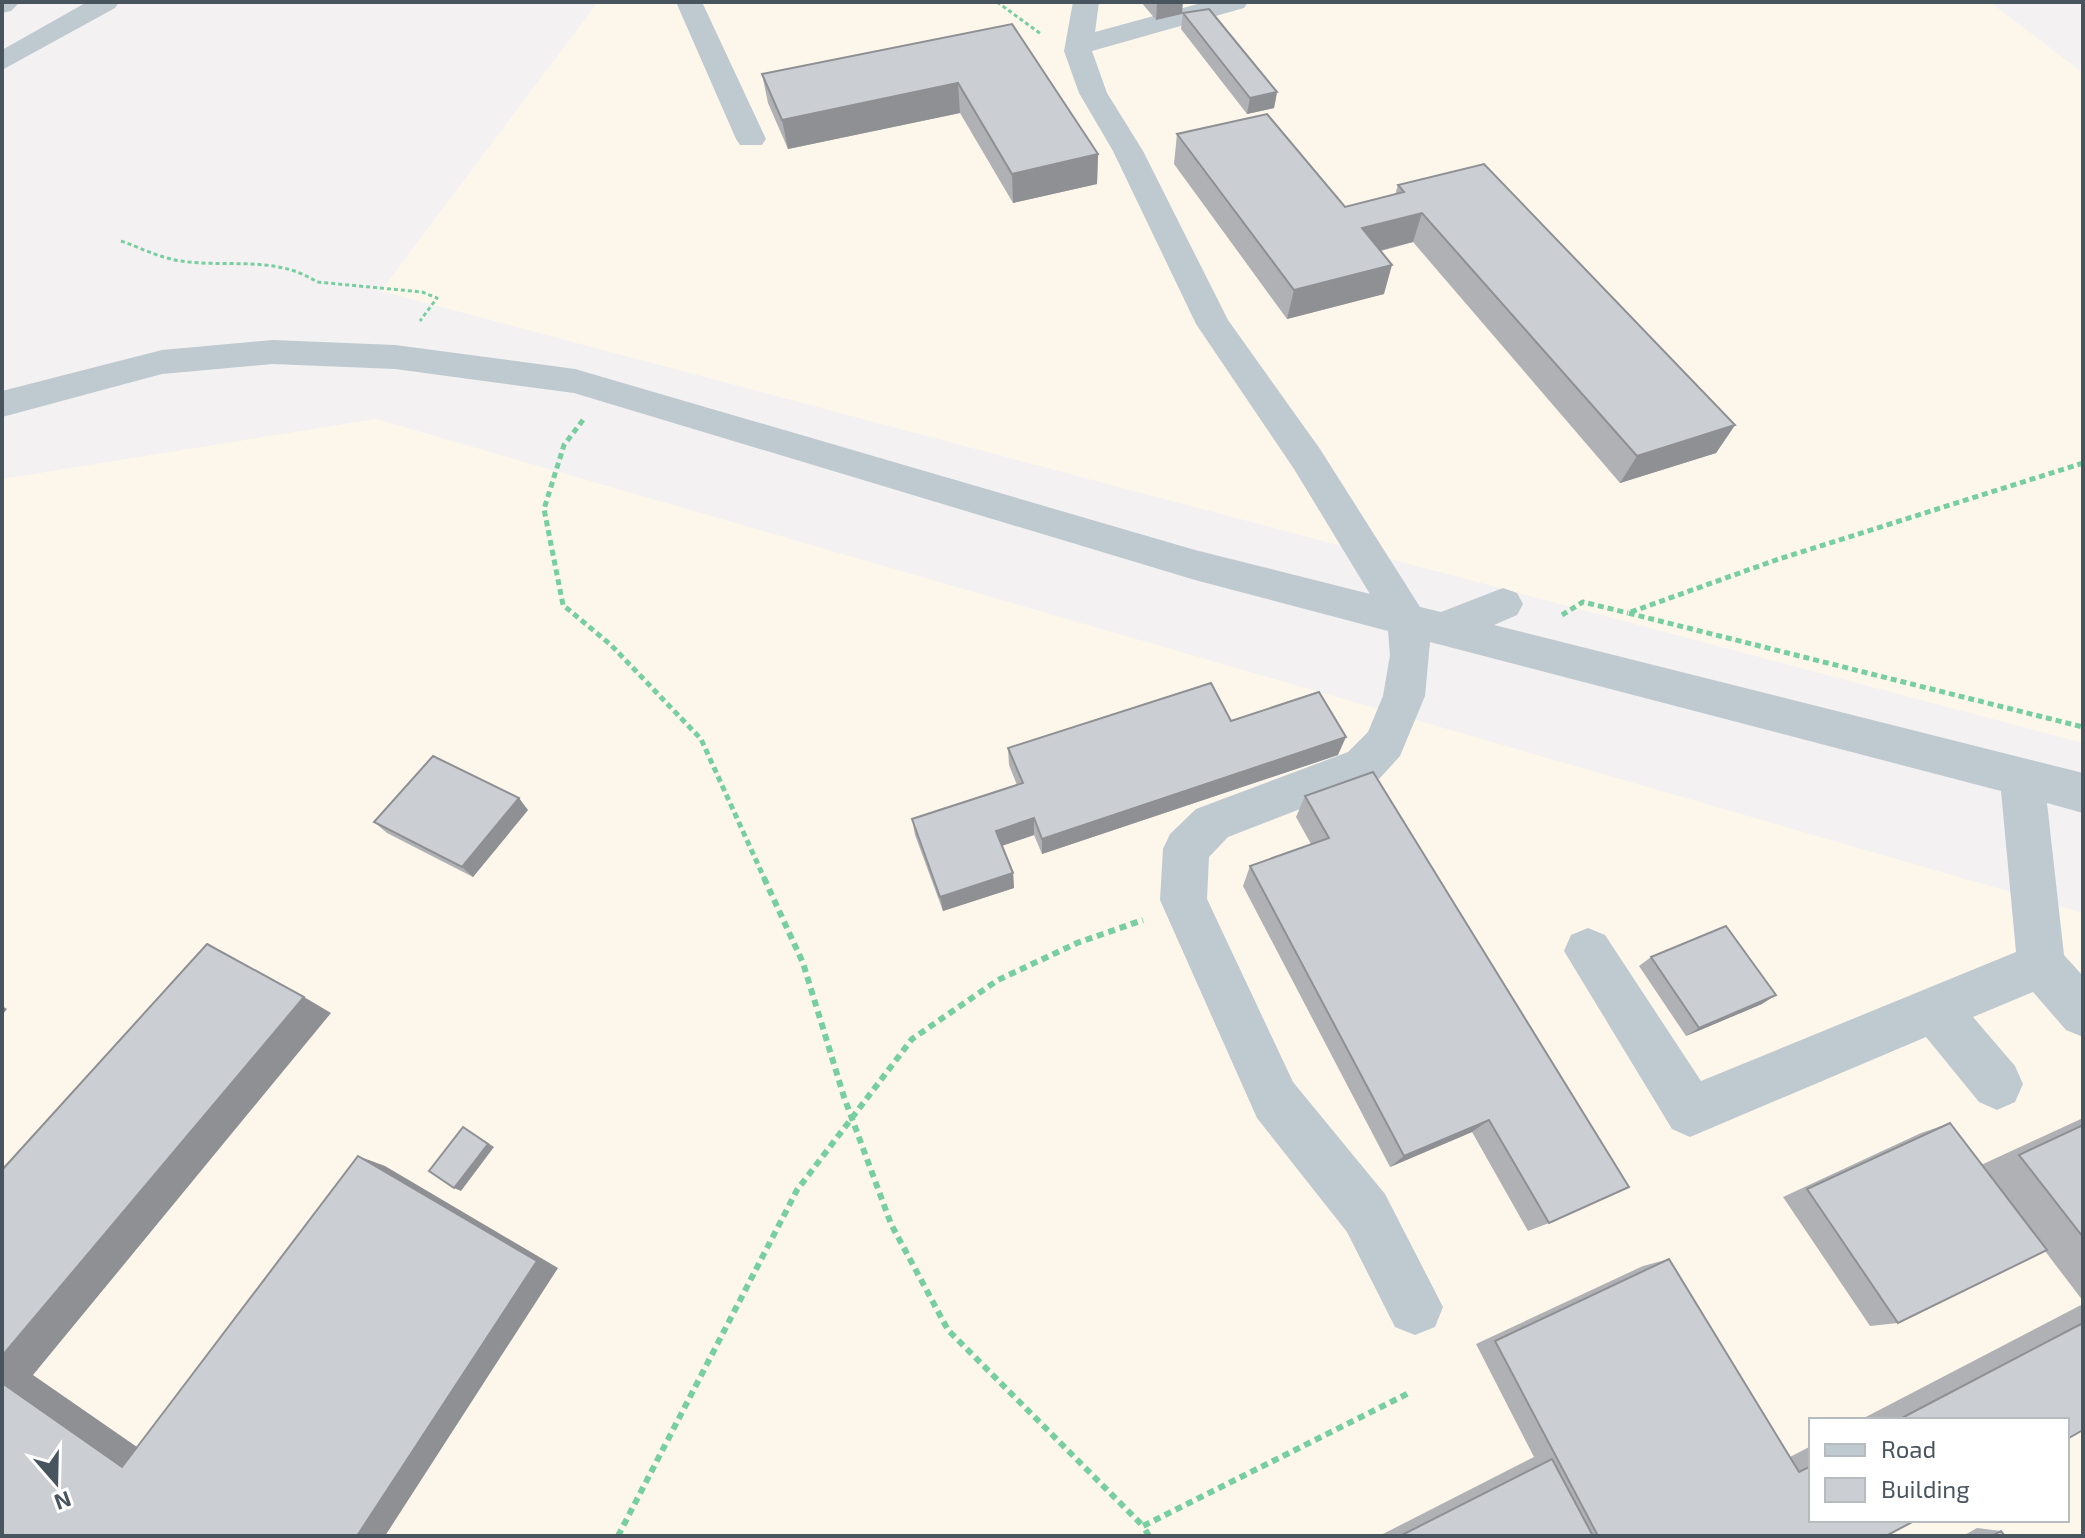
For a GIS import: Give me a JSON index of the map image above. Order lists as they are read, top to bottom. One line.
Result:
{"legend":["Road","Building"],"north":"bottom"}
